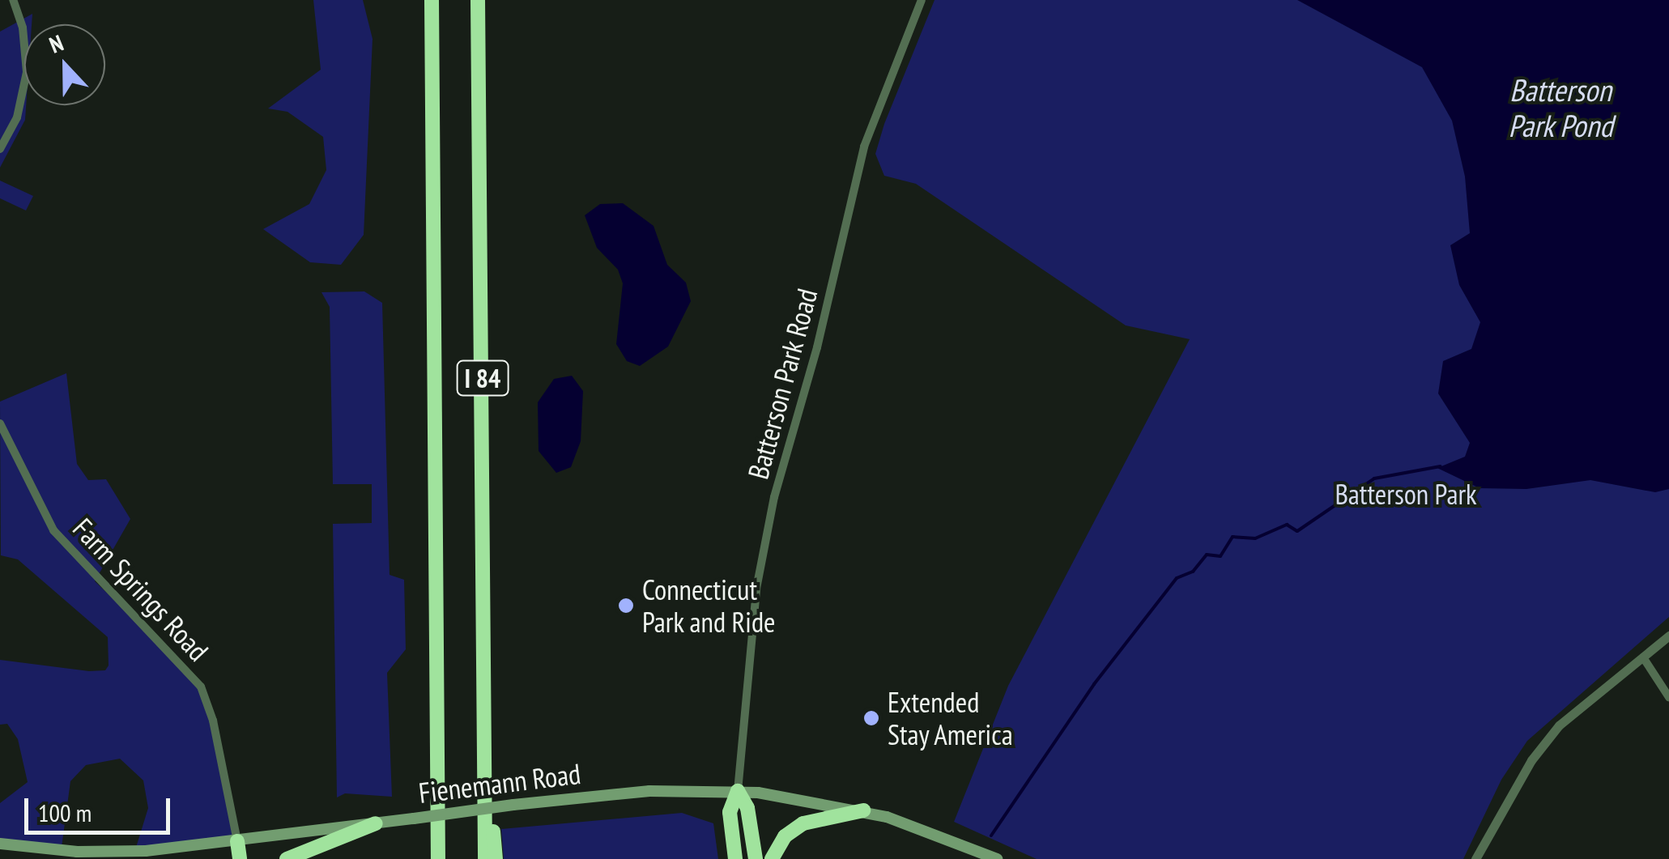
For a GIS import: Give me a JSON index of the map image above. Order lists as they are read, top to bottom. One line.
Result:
{"streets":{"highway":["I 84"],"main road":["Fienemann Road"],"street":["Batterson Park Road","Farm Springs Road"]},"crossings":[["Batterson Park Road","Fienemann Road"],["Farm Springs Road","Fienemann Road"]],"water":["Batterson Park Pond"],"parks":["Batterson Park"],"places":["Connecticut Park and Ride","Extended Stay America"],"scale_bar":"100 m","north":"top"}
